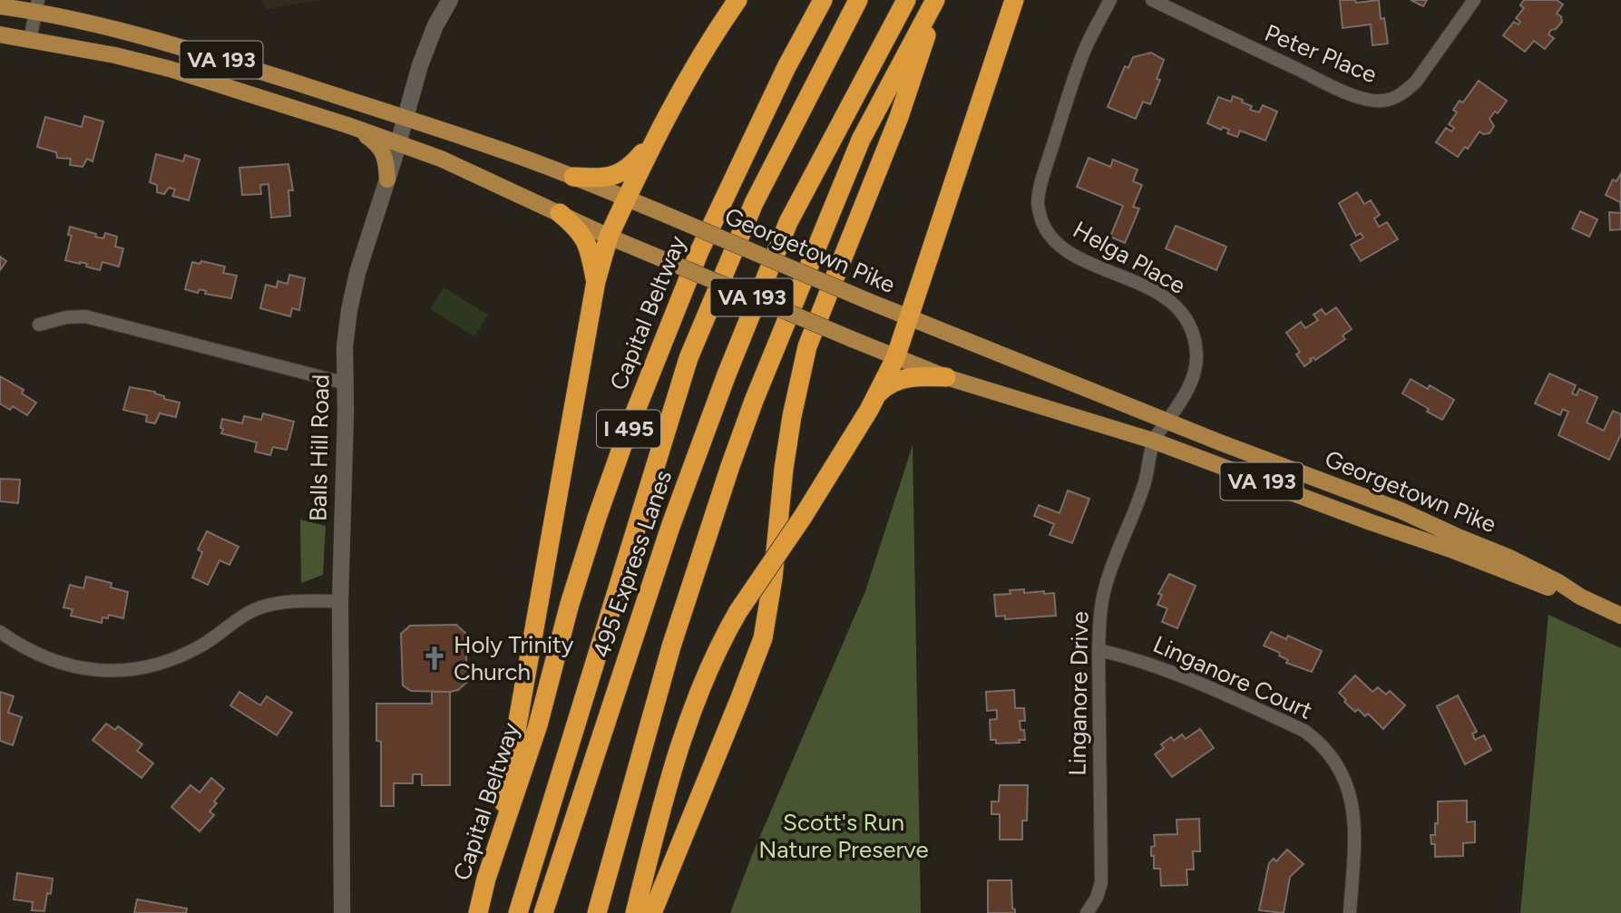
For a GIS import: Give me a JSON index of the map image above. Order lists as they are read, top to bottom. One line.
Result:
{"streets":{"highway":["Capital Beltway","I 495","495 Express Lanes"],"main road":["VA 193","Georgetown Pike"],"street":["Peter Place","Helga Place","Balls Hill Road","Linganore Court","Linganore Drive"]},"crossings":[["Georgetown Pike","Helga Place"],["Georgetown Pike","Balls Hill Road"],["Georgetown Pike","Linganore Drive"],["Helga Place","Linganore Drive"],["Linganore Court","Linganore Drive"]],"parks":["Scott's Run Nature Preserve"],"places":{"church":["Holy Trinity Church"]}}
